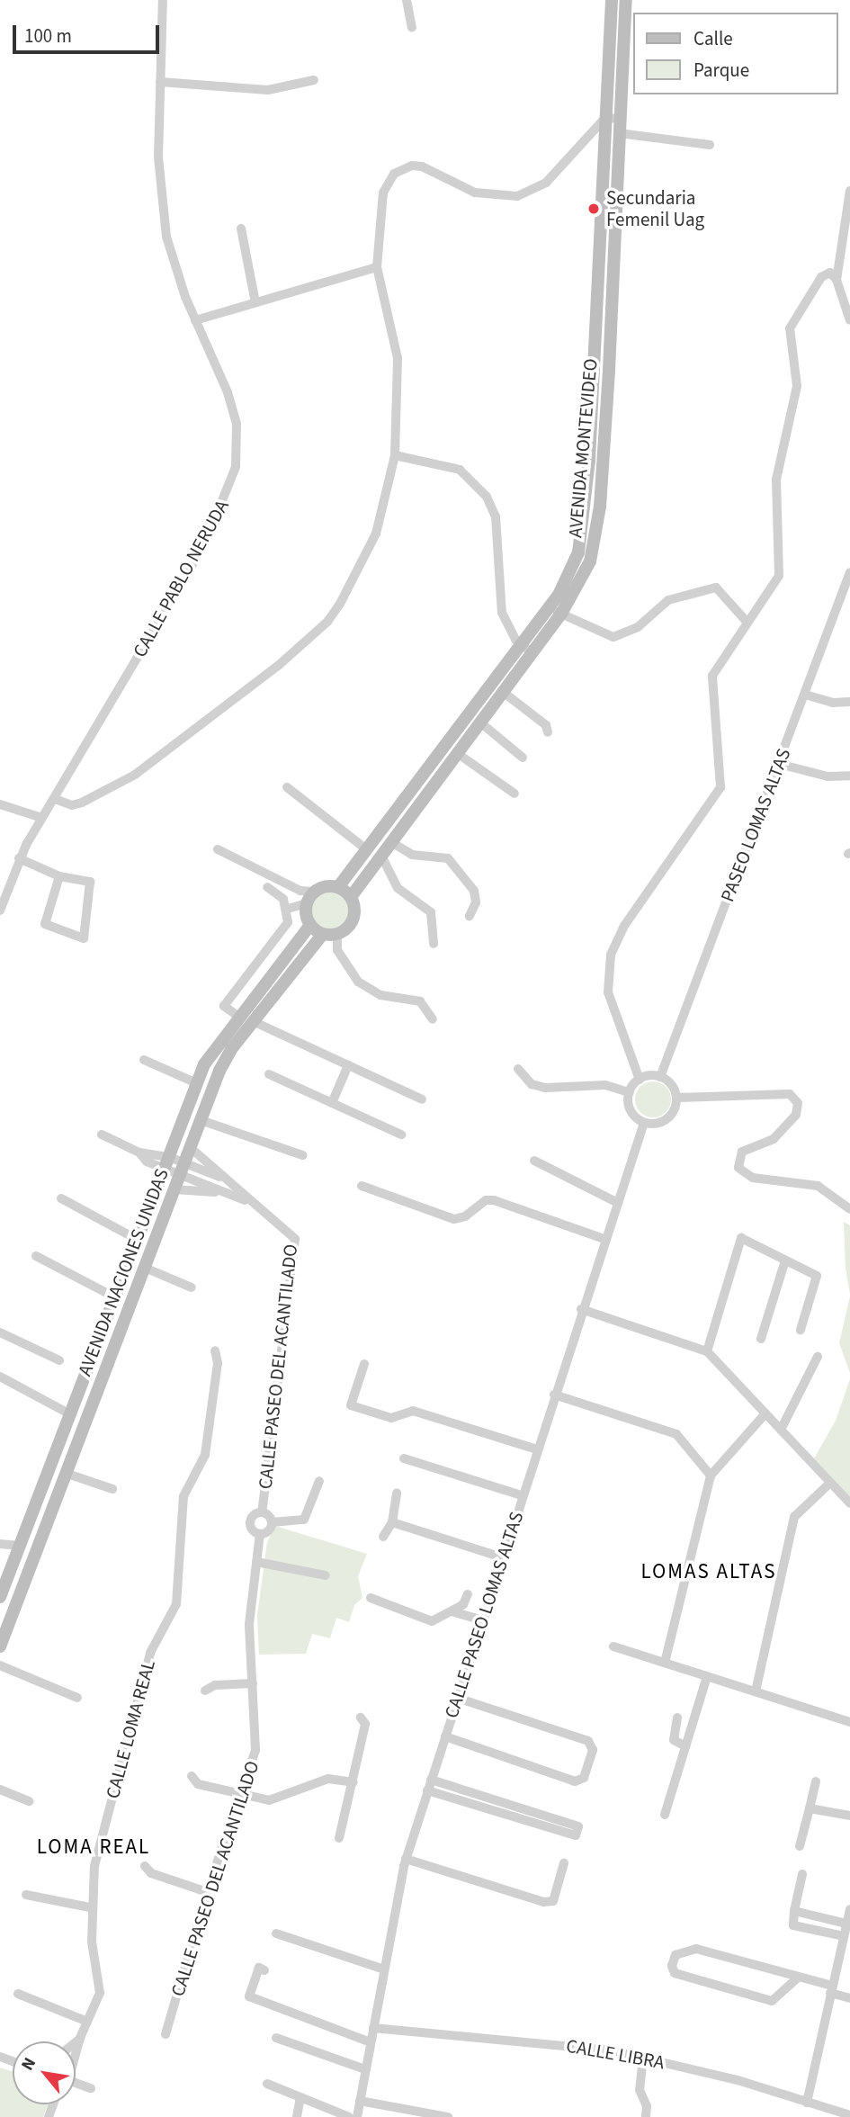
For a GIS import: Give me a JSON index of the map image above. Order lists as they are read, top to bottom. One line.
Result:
{"streets":{"street":["AVENIDA MONTEVIDEO","CALLE PABLO NERUDA","PASEO LOMAS ALTAS","AVENIDA NACIONES UNIDAS","CALLE PASEO DEL ACANTILADO","CALLE PASEO LOMAS ALTAS","CALLE LOMA REAL","CALLE LIBRA"]},"crossings":[["AVENIDA MONTEVIDEO","AVENIDA NACIONES UNIDAS"],["PASEO LOMAS ALTAS","CALLE PASEO LOMAS ALTAS"],["AVENIDA NACIONES UNIDAS","CALLE PASEO DEL ACANTILADO"],["CALLE PASEO LOMAS ALTAS","CALLE LIBRA"]],"districts":["LOMAS ALTAS","LOMA REAL"],"places":["Secundaria Femenil Uag"],"legend":["Calle","Parque"],"scale_bar":"100 m","north":"top left"}
